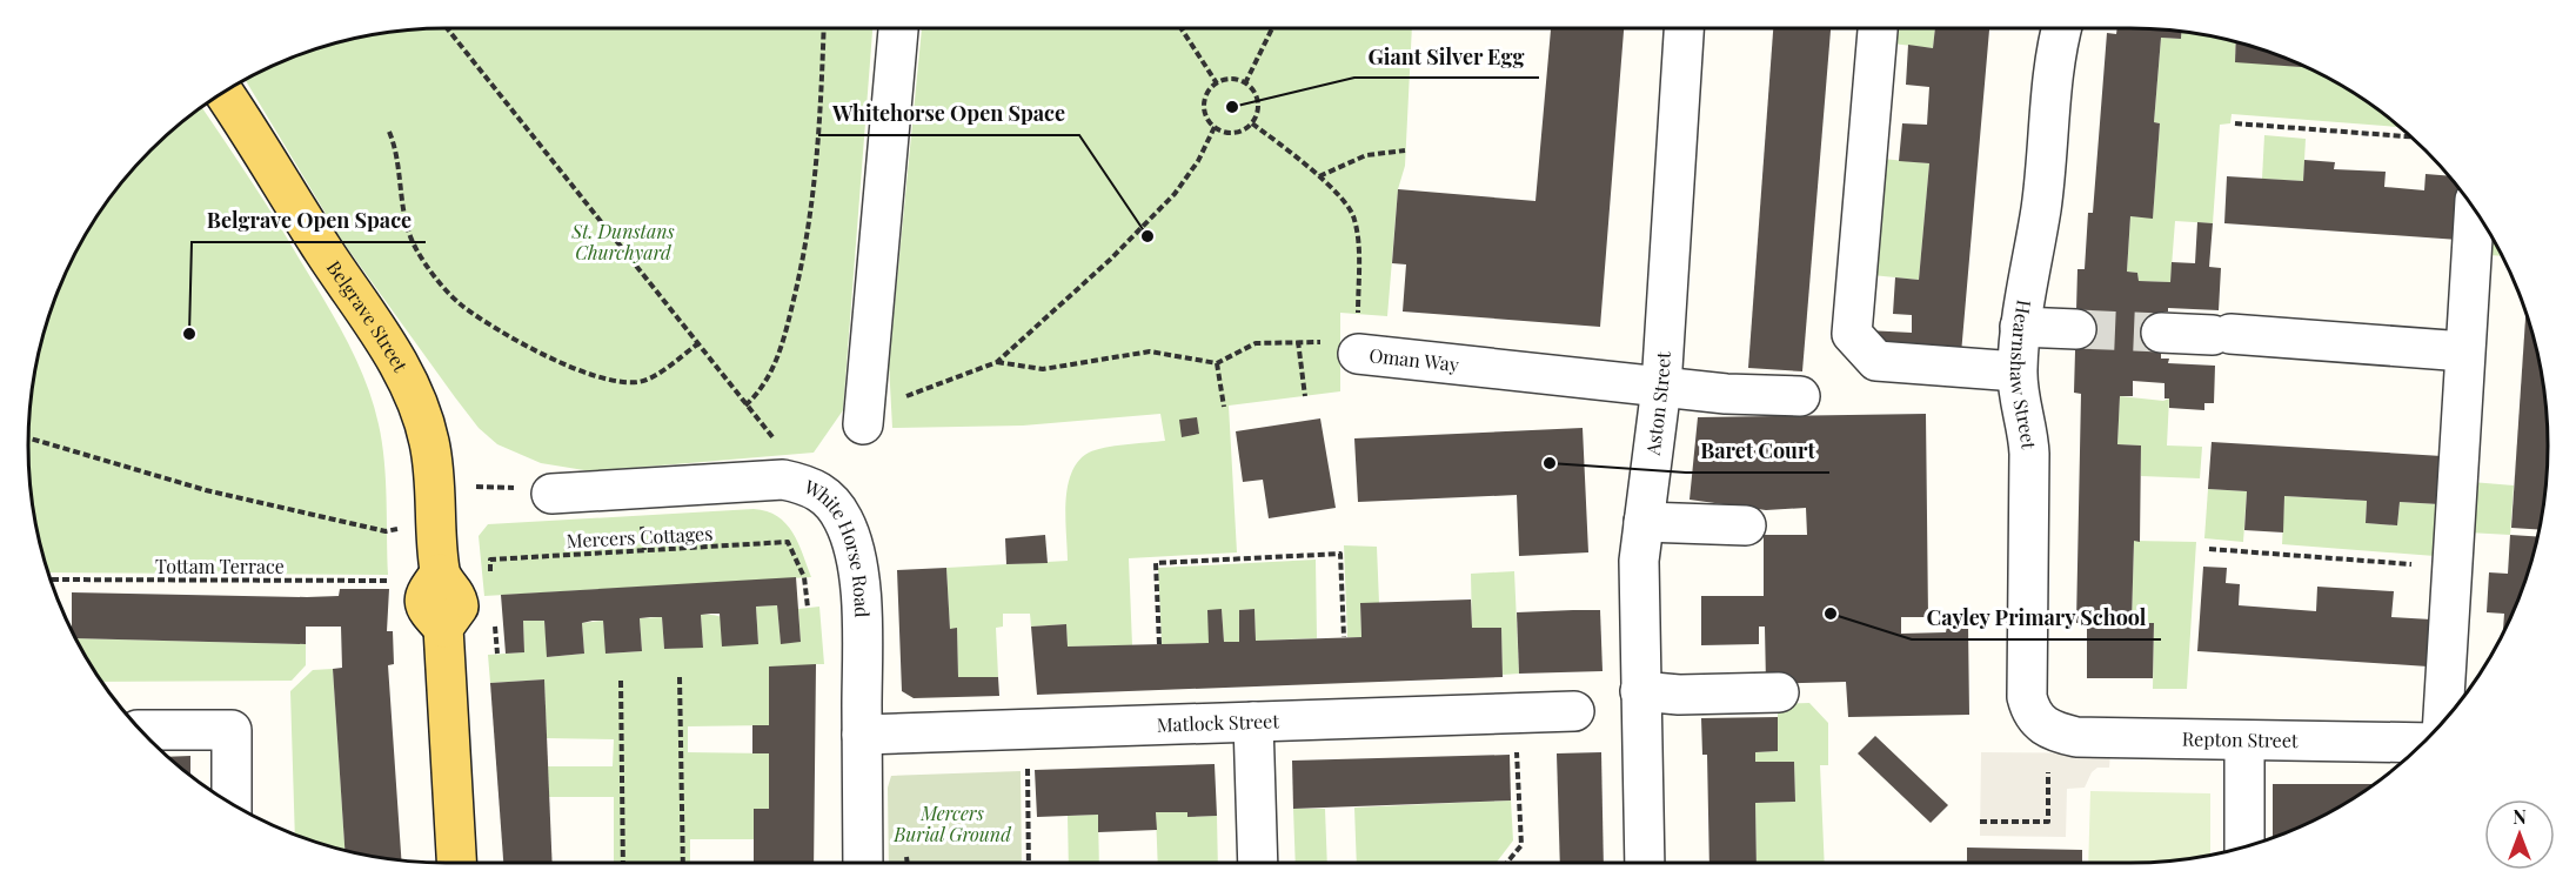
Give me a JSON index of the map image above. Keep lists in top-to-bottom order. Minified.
{"streets":{"main road":["Belgrave Street"],"street":["Oman Way","Hearnshaw Street","Aston Street","White Horse Road","Matlock Street","Repton Street"],"path":["Mercers Cottages","Tottam Terrace"]},"crossings":[["Oman Way","Aston Street"],["Hearnshaw Street","Repton Street"],["White Horse Road","Matlock Street"]],"parks":["St. Dunstans Churchyard","Mercers Burial Ground"],"places":["Giant Silver Egg","Whitehorse Open Space","Belgrave Open Space","Baret Court","Cayley Primary School"],"north":"top"}
